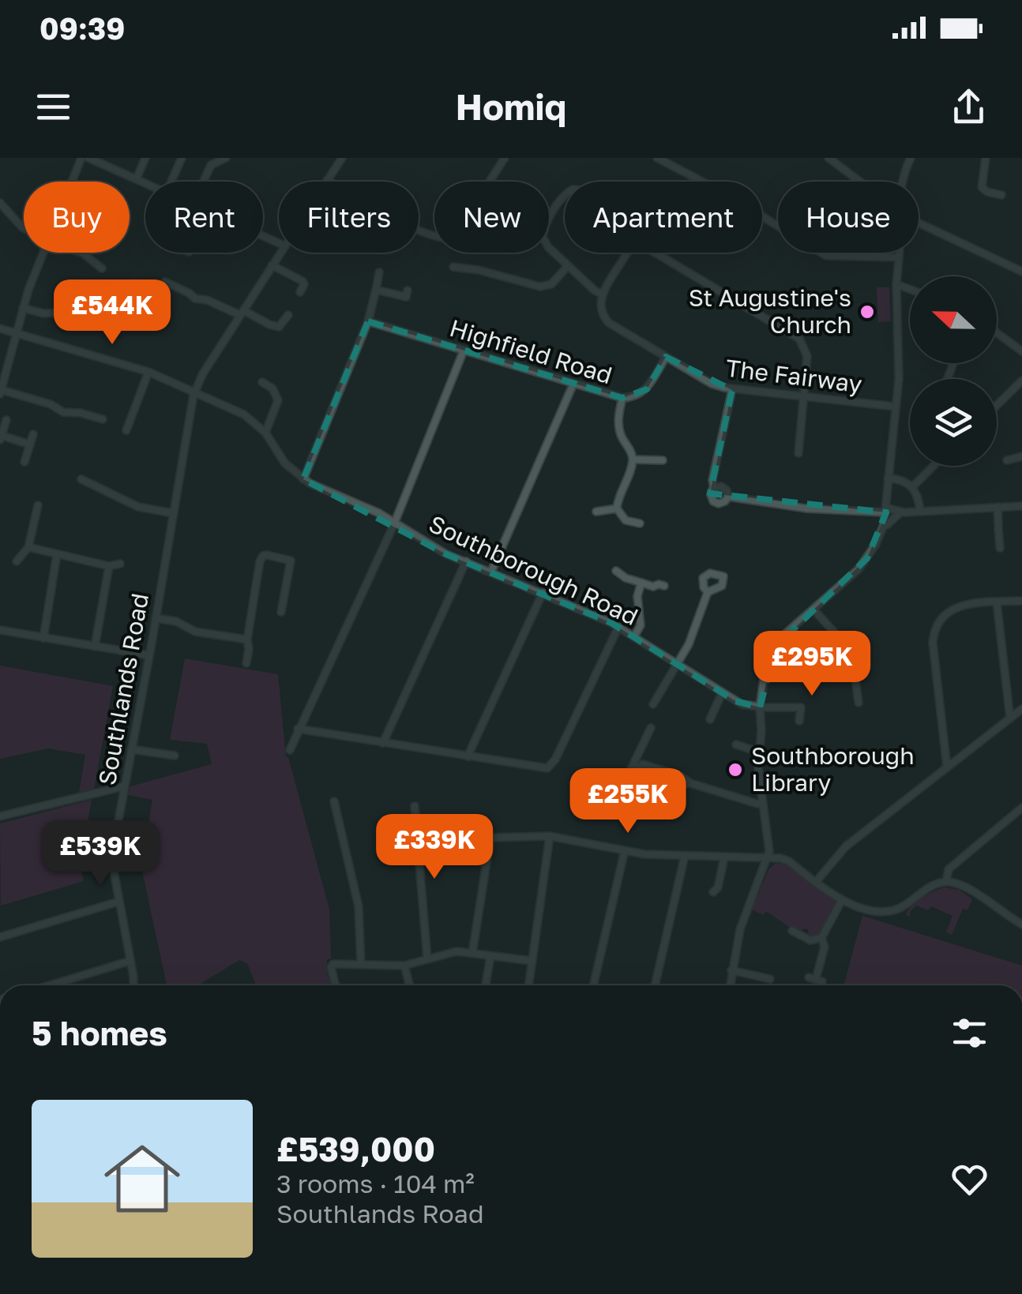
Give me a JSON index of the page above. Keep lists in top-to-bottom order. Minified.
{"streets":{"street":["Highfield Road","The Fairway","Southborough Road","Southlands Road"]},"crossings":[["Highfield Road","The Fairway"],["Southborough Road","Southlands Road"]],"places":["St Augustine's Church","Southborough Library"],"north":"left","page":{"status":"09:39","header":"Homiq","chip":["Buy","Rent","Filters","New","Apartment","House"],"price":["£544K","£295K","£255K","£339K","£539K"],"heading":"5 homes","list":[{"name":"£539,000","note":"3 rooms · 104 m² · Southlands Road"}]}}
